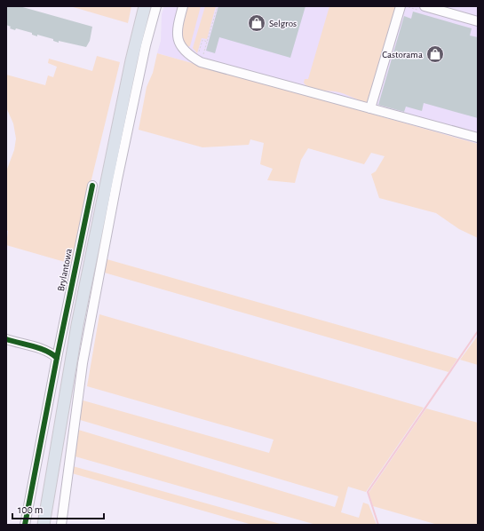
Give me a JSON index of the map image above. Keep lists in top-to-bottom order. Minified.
{"streets":{"street":["Brylantowa"]},"places":{"shop":["Selgros","Castorama"]},"scale_bar":"100 m"}
